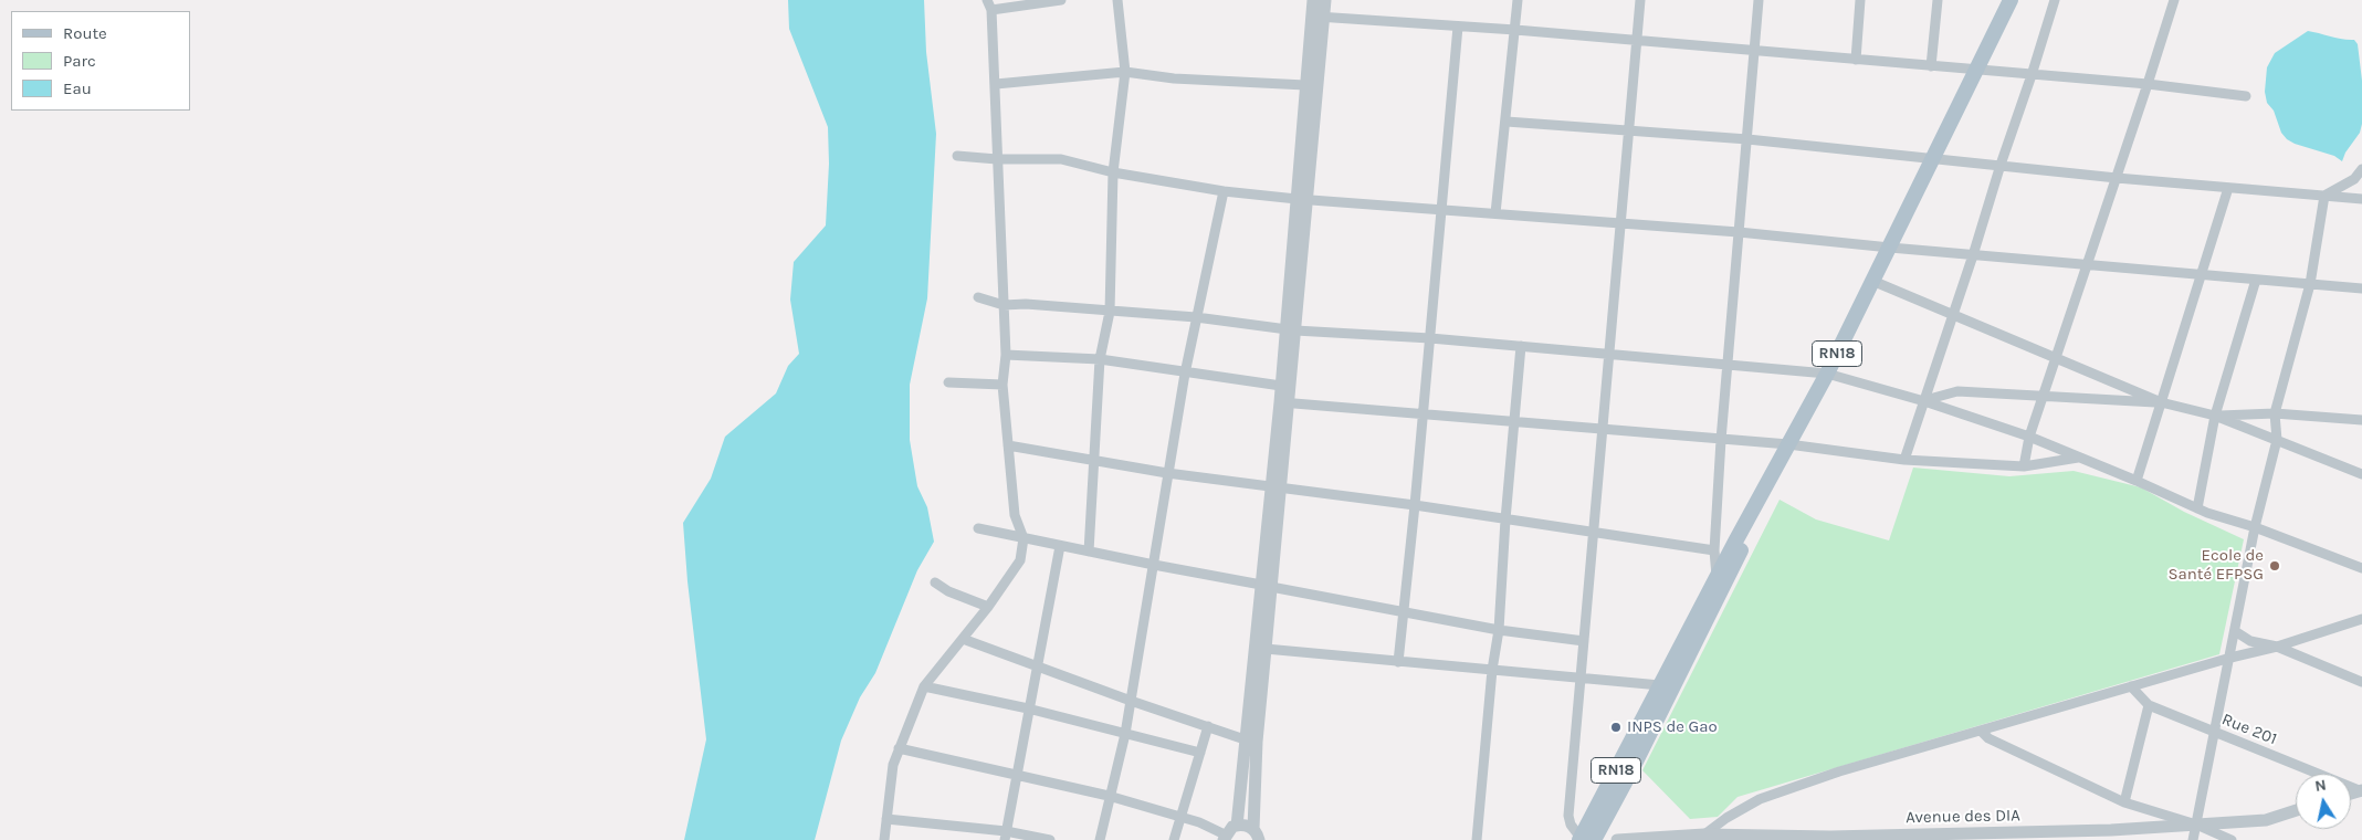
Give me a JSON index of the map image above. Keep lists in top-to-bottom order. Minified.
{"streets":{"main road":["RN18"],"street":["Rue 201","Avenue des DIA"]},"places":["Ecole de Santé EFPSG","INPS de Gao"],"legend":["Route","Parc","Eau"],"north":"top"}
